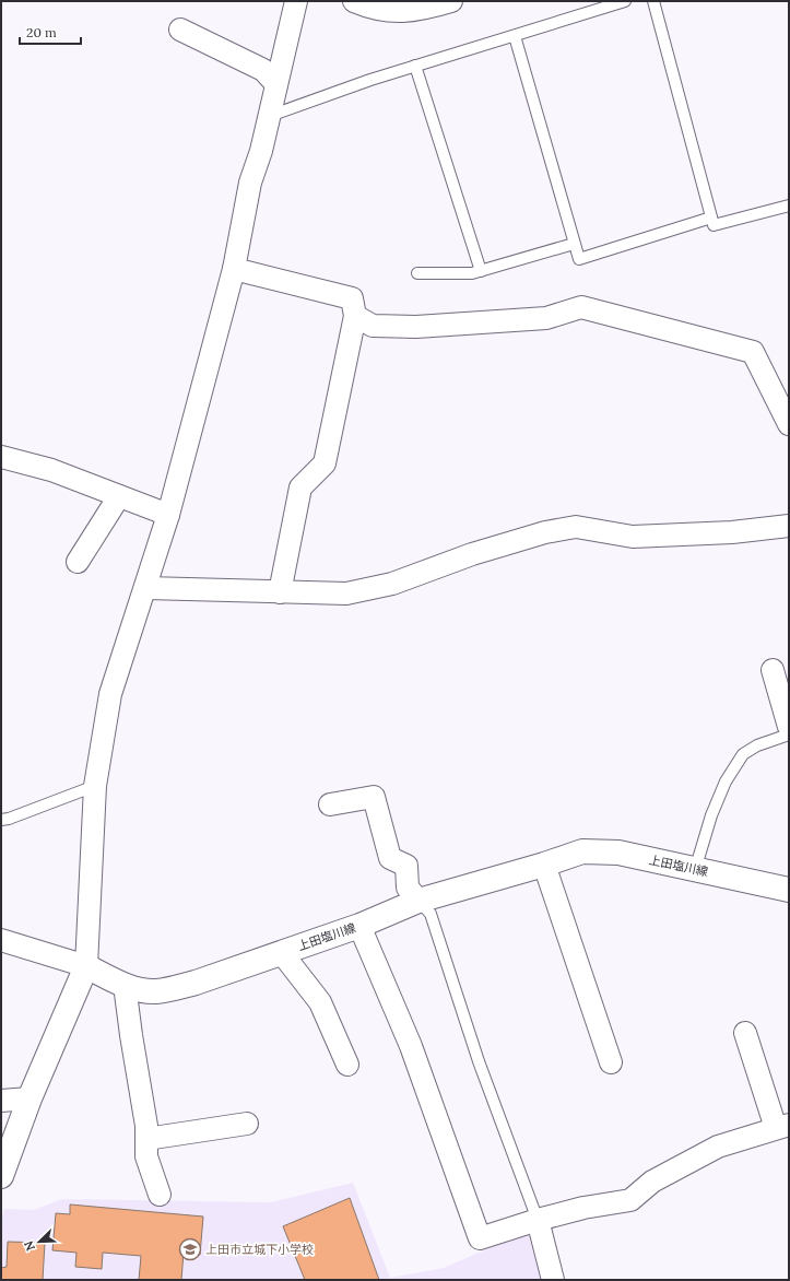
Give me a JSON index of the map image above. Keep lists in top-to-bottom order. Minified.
{"streets":{"main road":["上田塩川線"]},"places":{"school or university":["上田市立城下小学校"]},"scale_bar":"20 m","north":"bottom left"}
